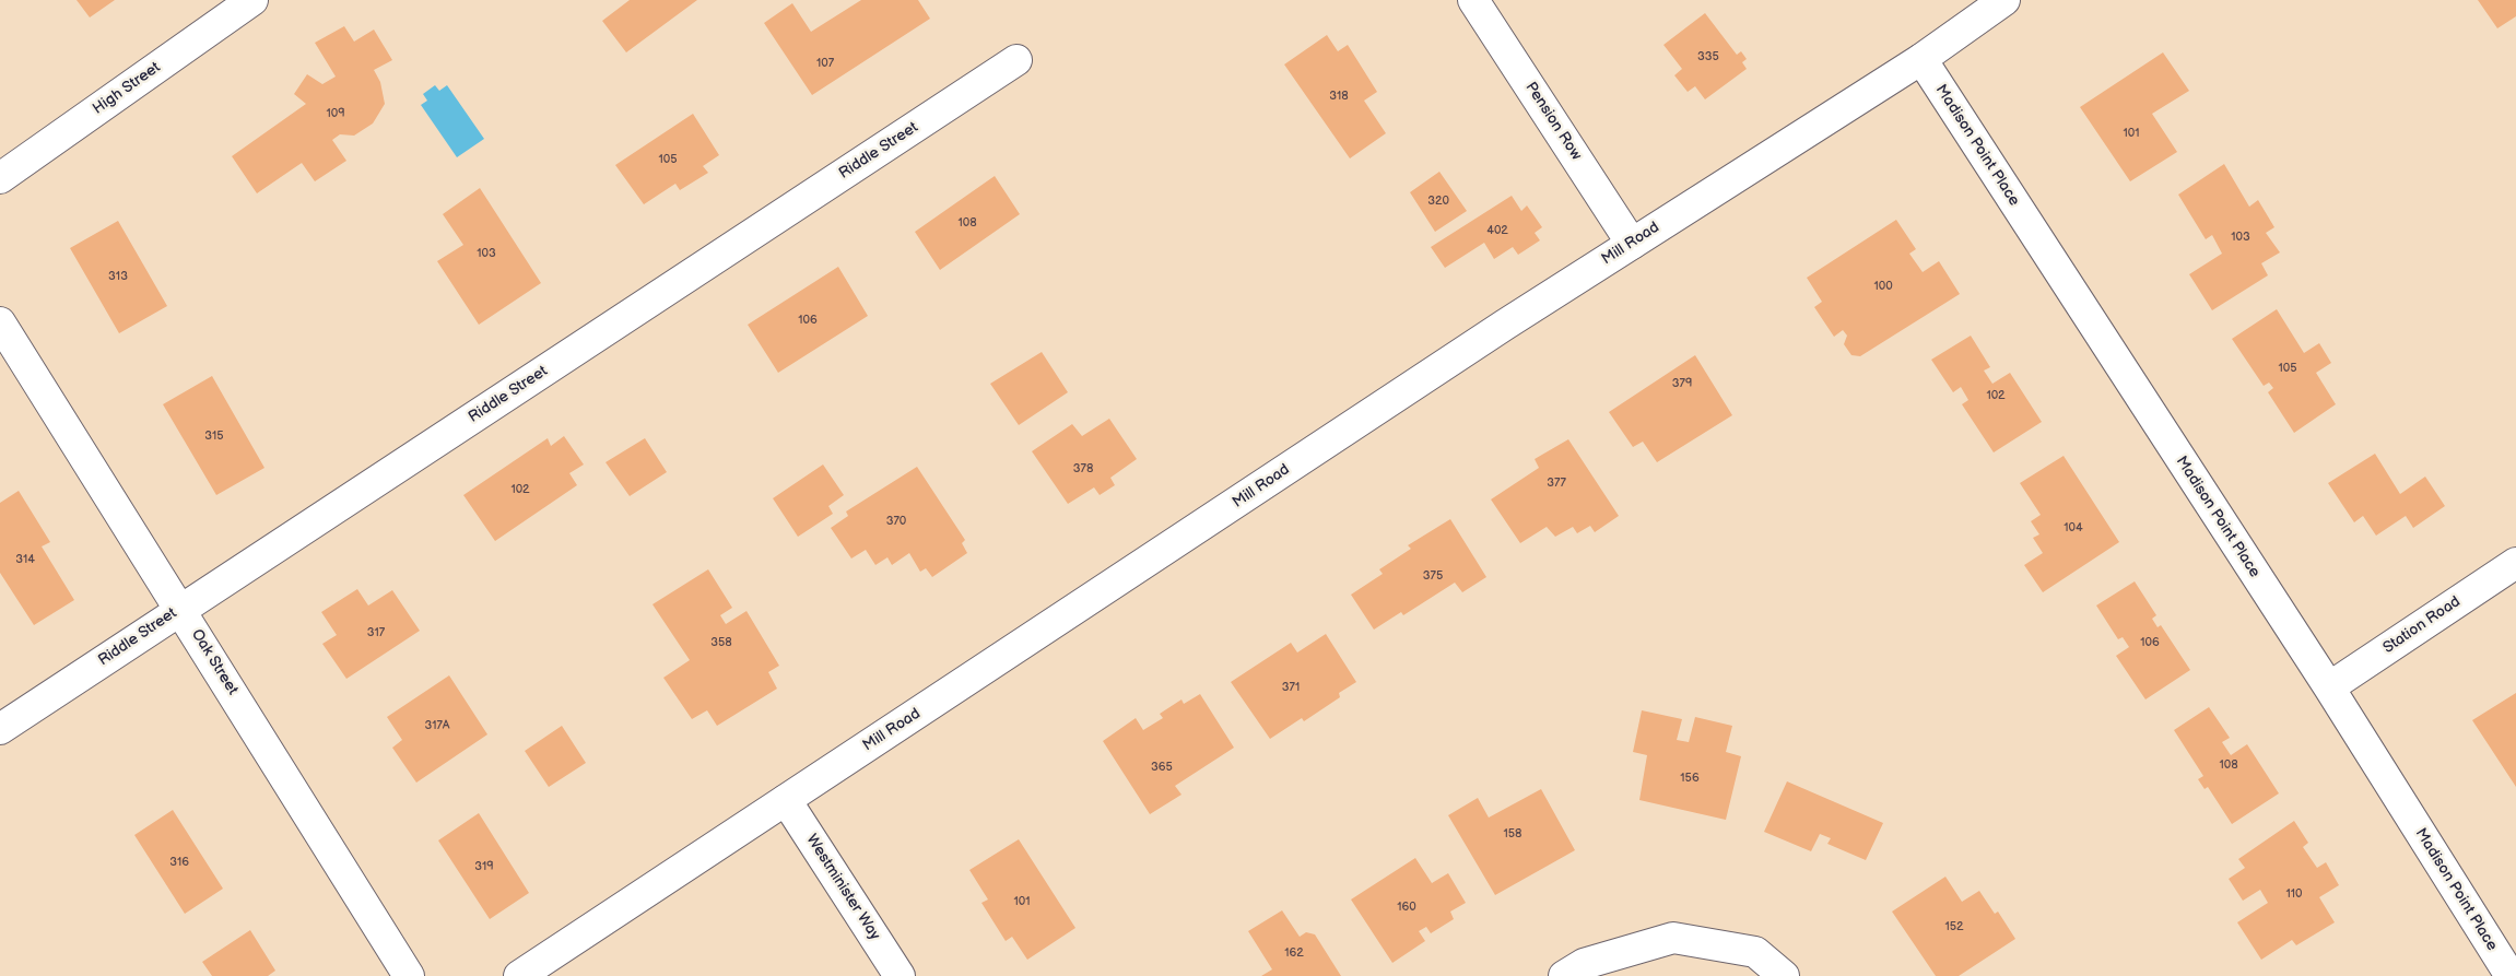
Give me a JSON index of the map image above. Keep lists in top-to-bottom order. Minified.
{"streets":{"street":["High Street","Pension Row","Madison Point Place","Riddle Street","Mill Road","Station Road","Oak Street","Westminister Way"]},"crossings":[["Pension Row","Mill Road"],["Madison Point Place","Mill Road"],["Madison Point Place","Station Road"],["Riddle Street","Oak Street"],["Mill Road","Westminister Way"]],"house_numbers":["335","107","318","109","101","105","320","108","402","103","103","313","100","106","105","379","102","315","378","377","102","370","104","314","375","317","358","106","371","317A","108","365","156","158","316","319","110","101","160","152","162"]}
